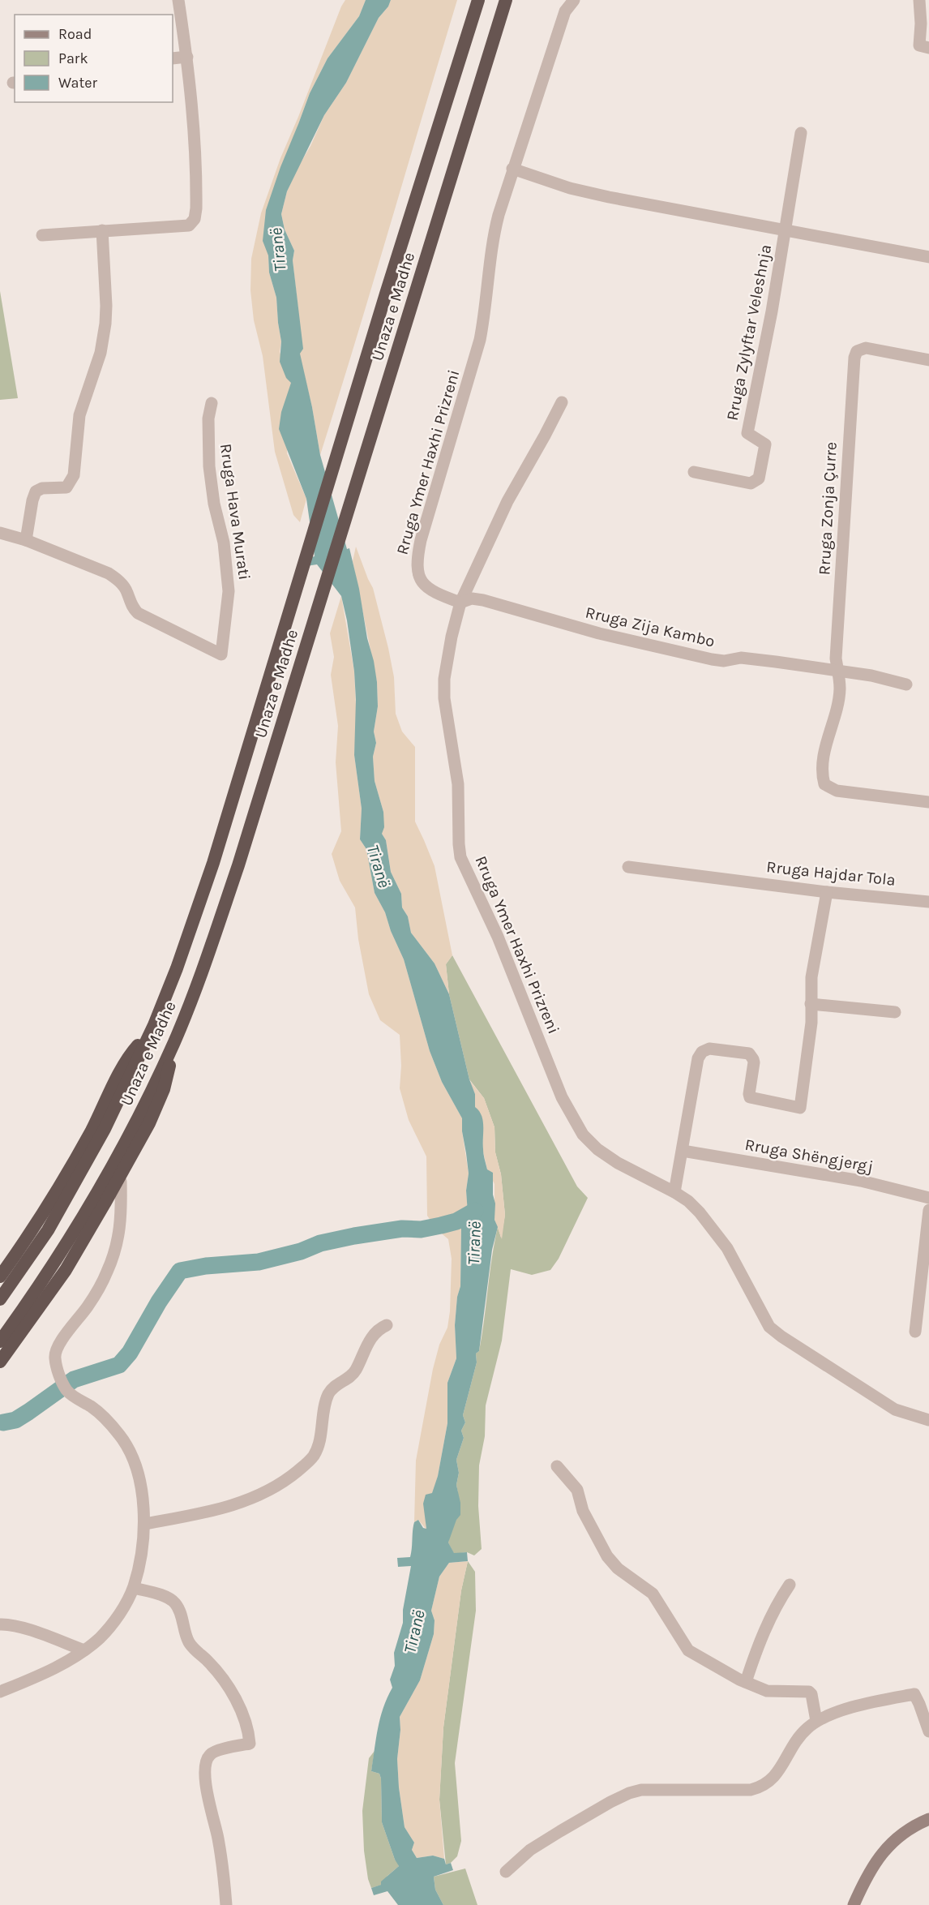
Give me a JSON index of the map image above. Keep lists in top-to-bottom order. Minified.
{"streets":{"highway":["Unaza e Madhe"],"street":["Rruga Zylyftar Veleshnja","Rruga Ymer Haxhi Prizreni","Rruga Zonja Çurre","Rruga Hava Murati","Rruga Zija Kambo","Rruga Hajdar Tola","Rruga Shëngjergj"]},"crossings":[["Rruga Zylyftar Veleshnja","Rruga Ymer Haxhi Prizreni"],["Rruga Ymer Haxhi Prizreni","Rruga Zija Kambo"],["Rruga Zonja Çurre","Rruga Zija Kambo"]],"water":["Tiranë"],"legend":["Road","Park","Water"]}
